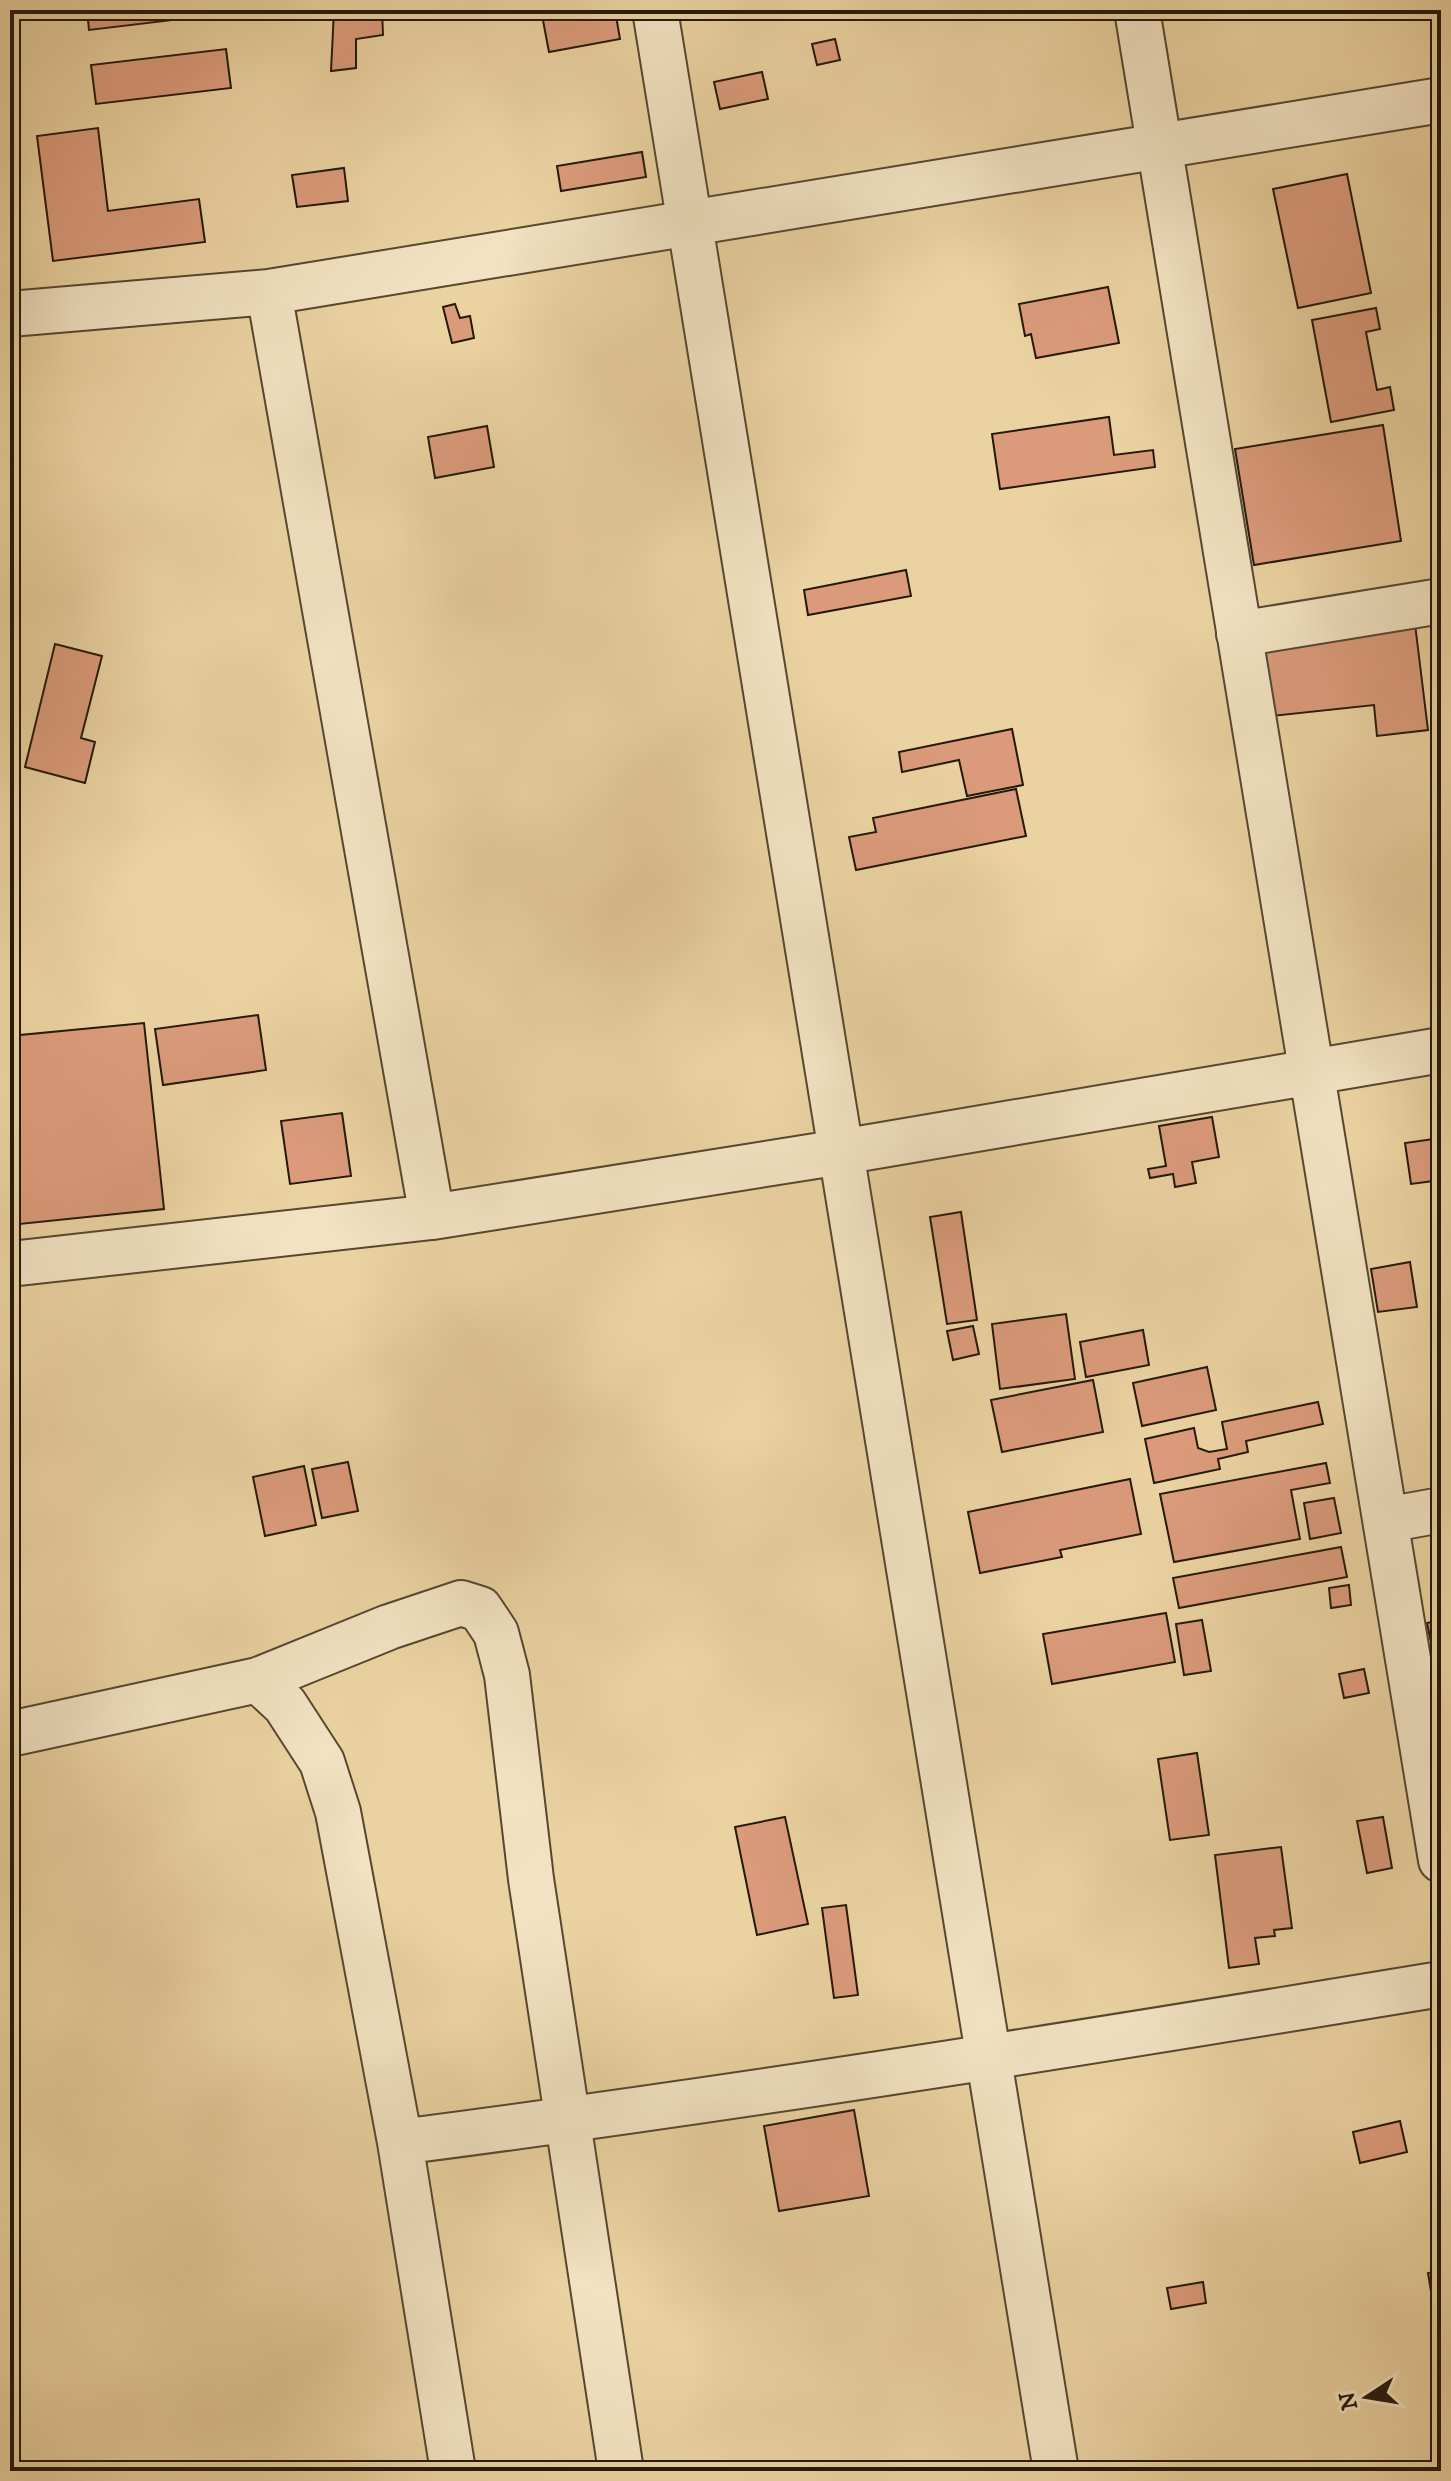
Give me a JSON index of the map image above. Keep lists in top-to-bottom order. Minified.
{"north":"left"}
